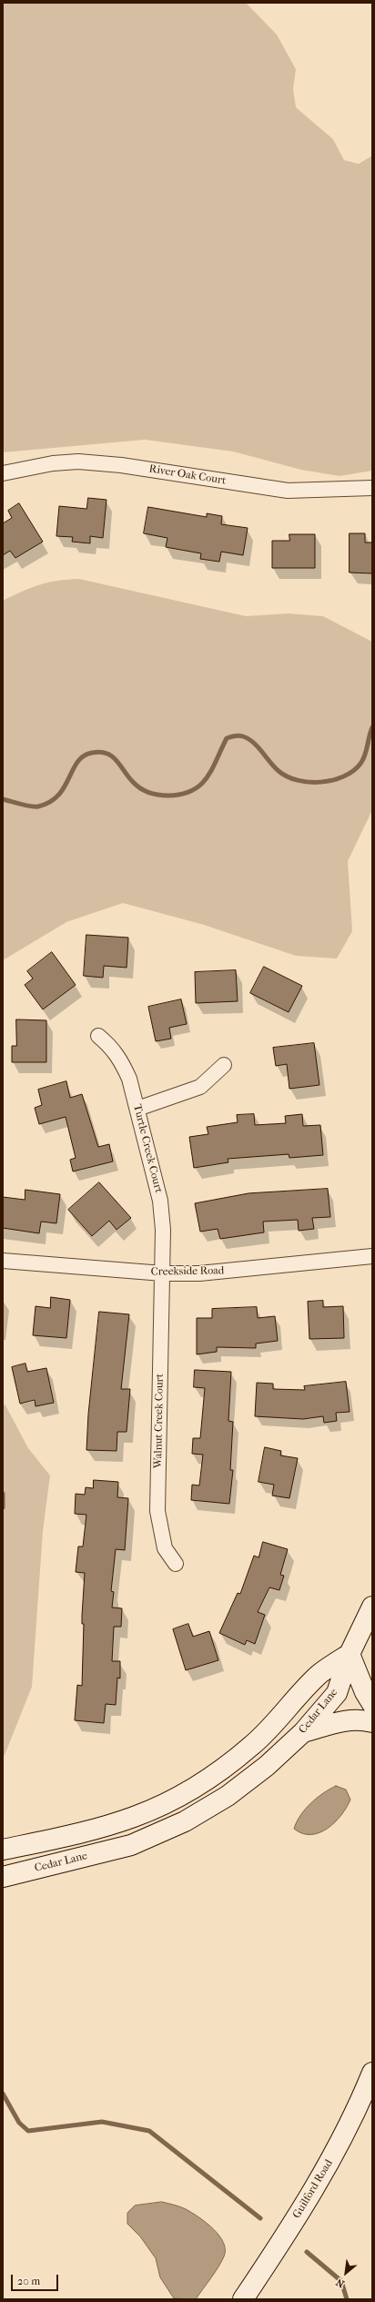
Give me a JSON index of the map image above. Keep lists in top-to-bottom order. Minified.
{"streets":{"main road":["Cedar Lane","Guilford Road"],"street":["River Oak Court","Turtle Creek Court","Creekside Road","Walnut Creek Court"]},"crossings":[["Turtle Creek Court","Creekside Road"],["Turtle Creek Court","Walnut Creek Court"],["Creekside Road","Walnut Creek Court"]],"scale_bar":"20 m","north":"bottom left"}
